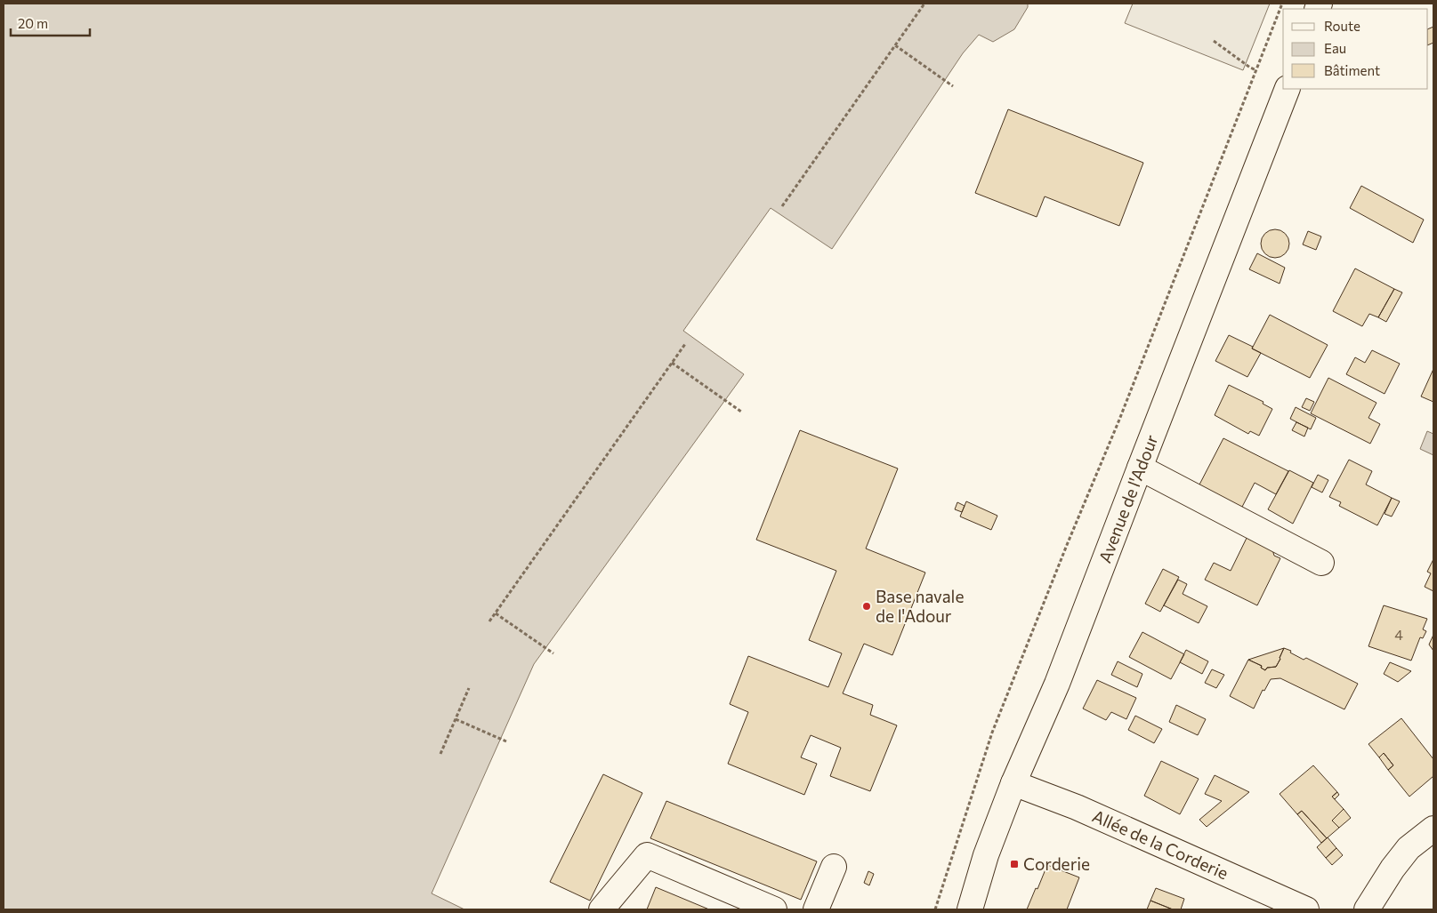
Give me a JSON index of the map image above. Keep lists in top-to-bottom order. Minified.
{"streets":{"main road":["Avenue de l'Adour","Allée de la Corderie"]},"crossings":[["Avenue de l'Adour","Allée de la Corderie"]],"places":{"other":["Base navale de l'Adour"],"transit":["Corderie"]},"house_numbers":["4"],"legend":["Route","Eau","Bâtiment"],"scale_bar":"20 m"}
